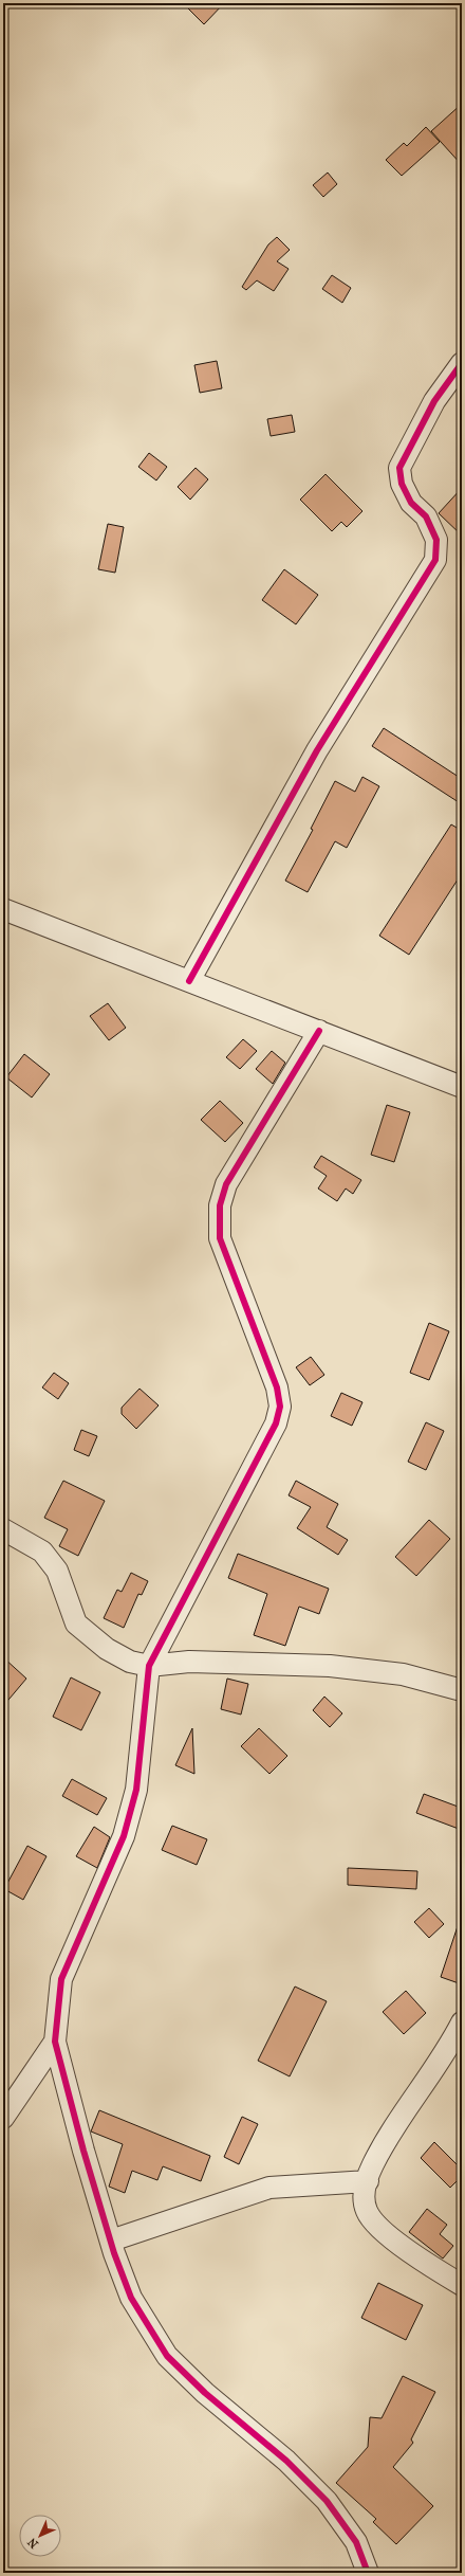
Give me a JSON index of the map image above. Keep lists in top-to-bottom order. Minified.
{"north":"bottom left"}
